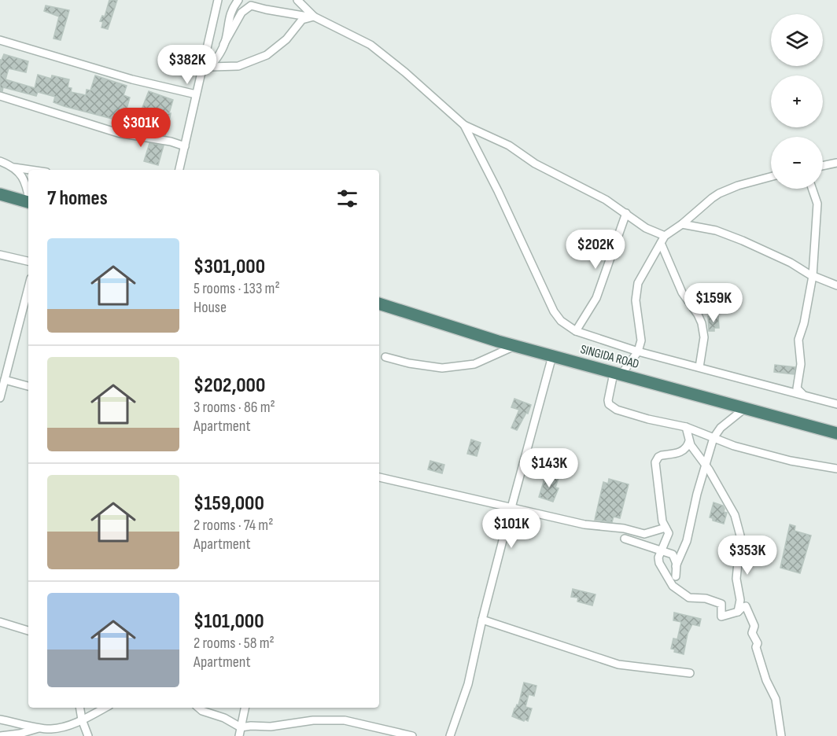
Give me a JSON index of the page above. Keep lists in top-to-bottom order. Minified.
{"streets":{"highway":["SINGIDA ROAD"]},"page":{"map_buttons":["+","−"],"price":["$382K","$301K","$202K","$159K","$143K","$101K","$353K"],"heading":"7 homes","list":[{"name":"$301,000","note":"5 rooms · 133 m² · House"},{"name":"$202,000","note":"3 rooms · 86 m² · Apartment"},{"name":"$159,000","note":"2 rooms · 74 m² · Apartment"},{"name":"$101,000","note":"2 rooms · 58 m² · Apartment"}]}}
